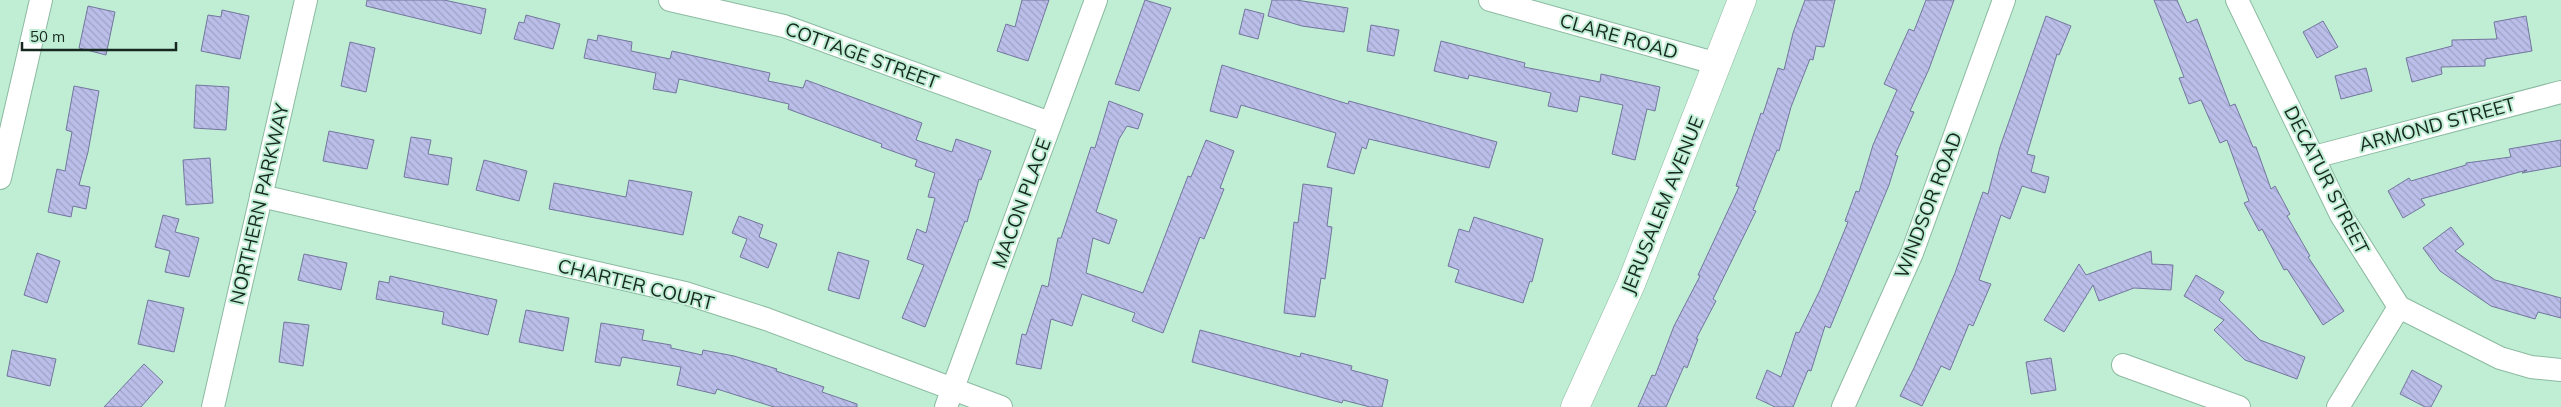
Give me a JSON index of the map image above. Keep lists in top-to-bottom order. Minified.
{"streets":{"main road":["JERUSALEM AVENUE"],"street":["CLARE ROAD","COTTAGE STREET","ARMOND STREET","DECATUR STREET","MACON PLACE","NORTHERN PARKWAY","WINDSOR ROAD","CHARTER COURT"]},"crossings":[["CLARE ROAD","JERUSALEM AVENUE"],["COTTAGE STREET","MACON PLACE"],["ARMOND STREET","DECATUR STREET"],["MACON PLACE","CHARTER COURT"],["NORTHERN PARKWAY","CHARTER COURT"]],"scale_bar":"50 m"}
